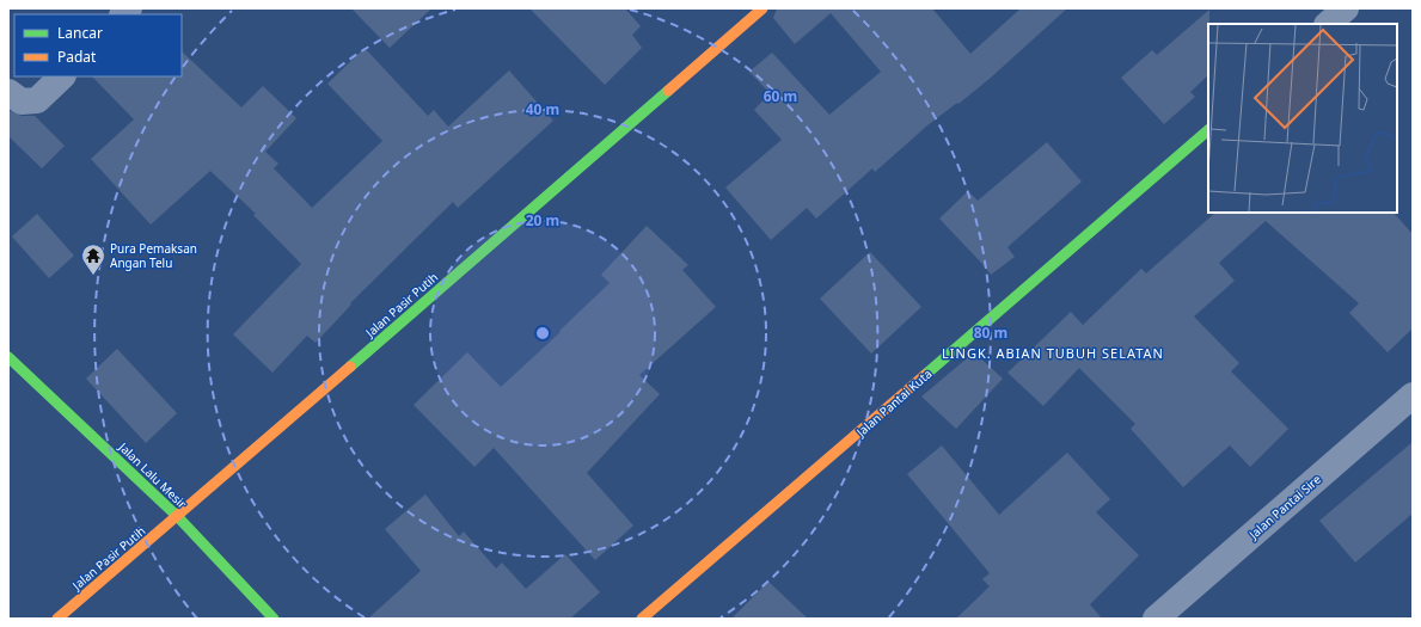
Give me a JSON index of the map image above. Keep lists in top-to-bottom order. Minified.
{"streets":{"street":["Jalan Pasir Putih","Jalan Pantai Kuta","Jalan Lalu Mesir","Jalan Pantai Sire"]},"crossings":[["Jalan Pasir Putih","Jalan Lalu Mesir"]],"districts":["LINGK. ABIAN TUBUH SELATAN"],"places":{"temple":["Pura Pemaksan Angan Telu"]},"legend":["Lancar","Padat"],"rings":["60 m","40 m","20 m","80 m"]}
